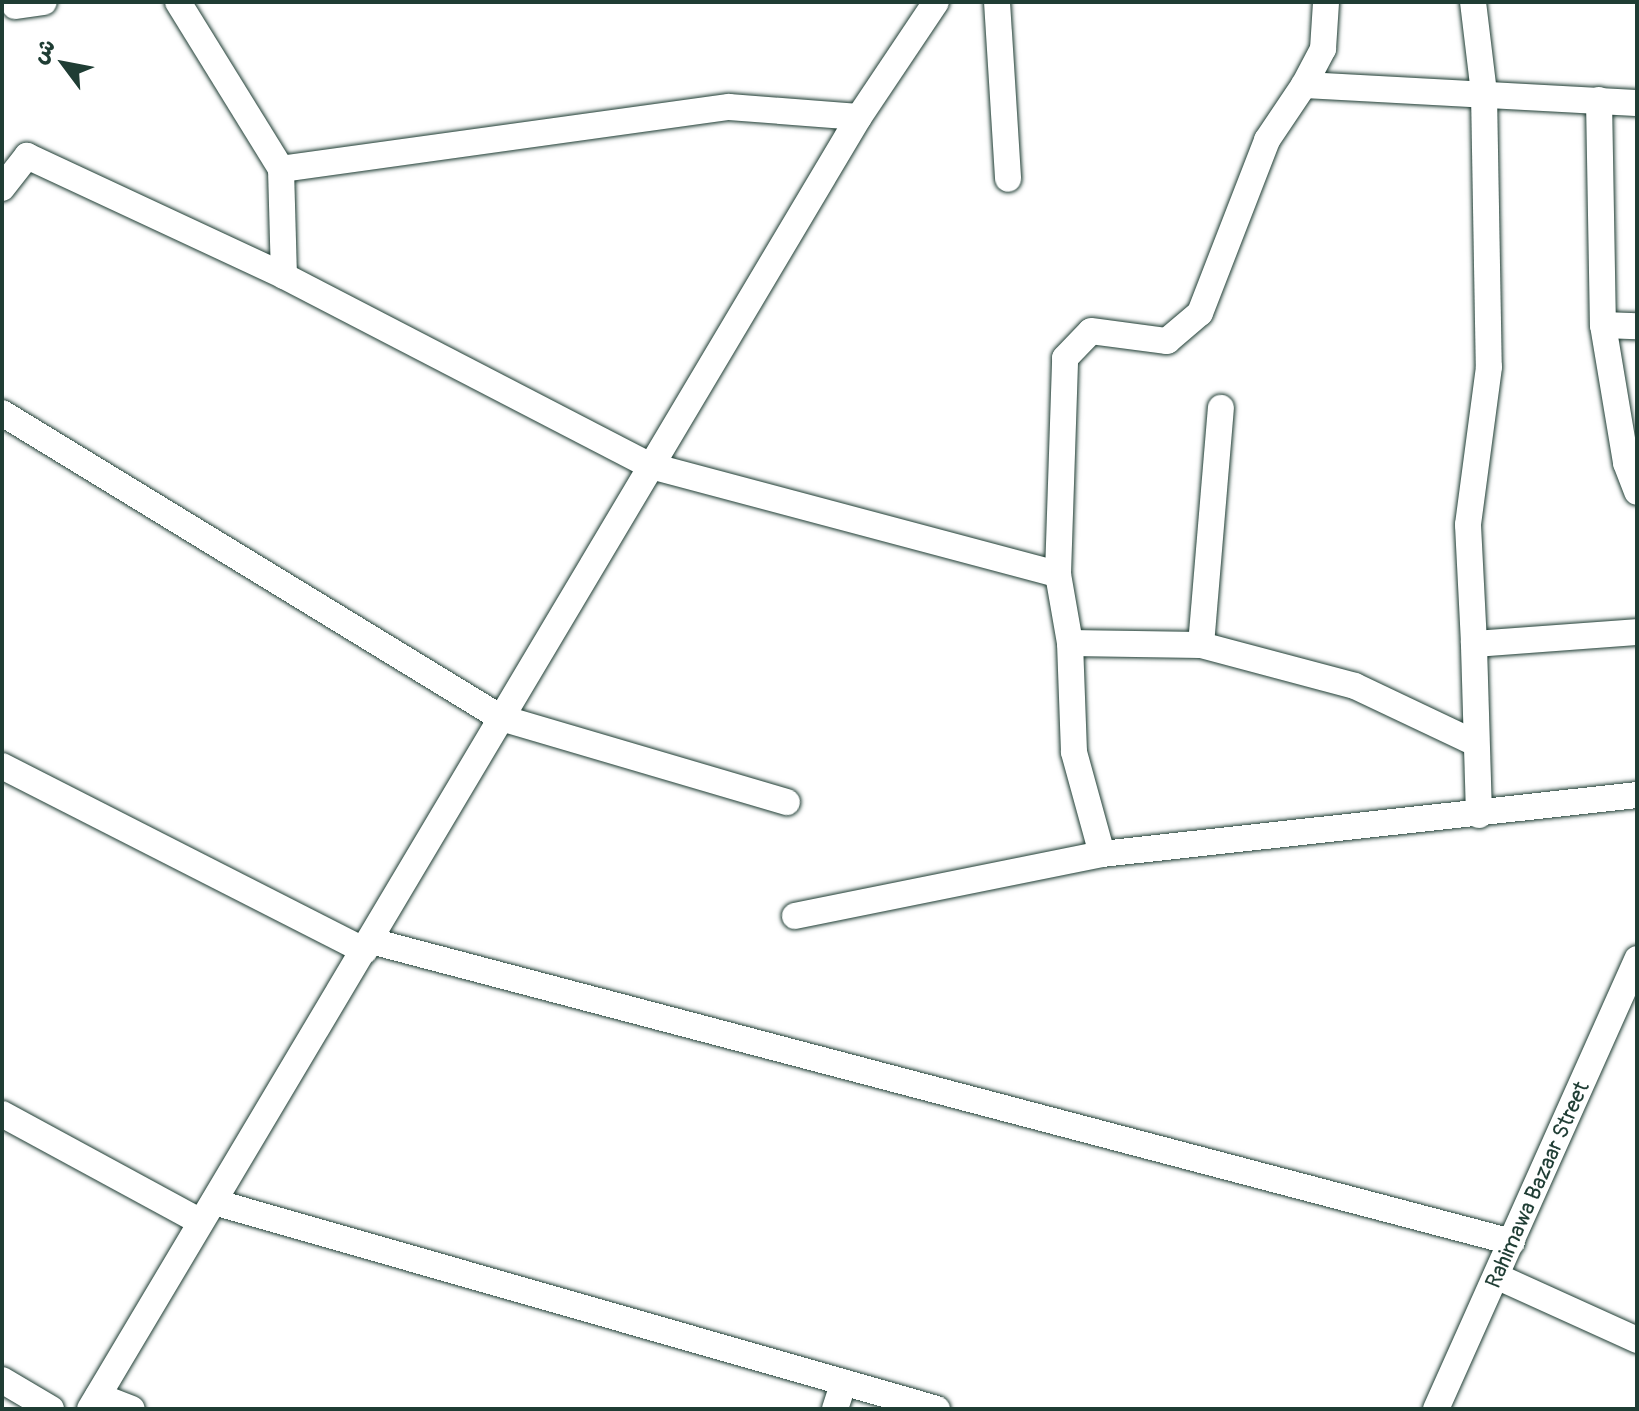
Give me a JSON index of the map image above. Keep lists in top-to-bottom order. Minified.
{"streets":{"street":["Rahimawa Bazaar Street"]},"north":"top left"}
